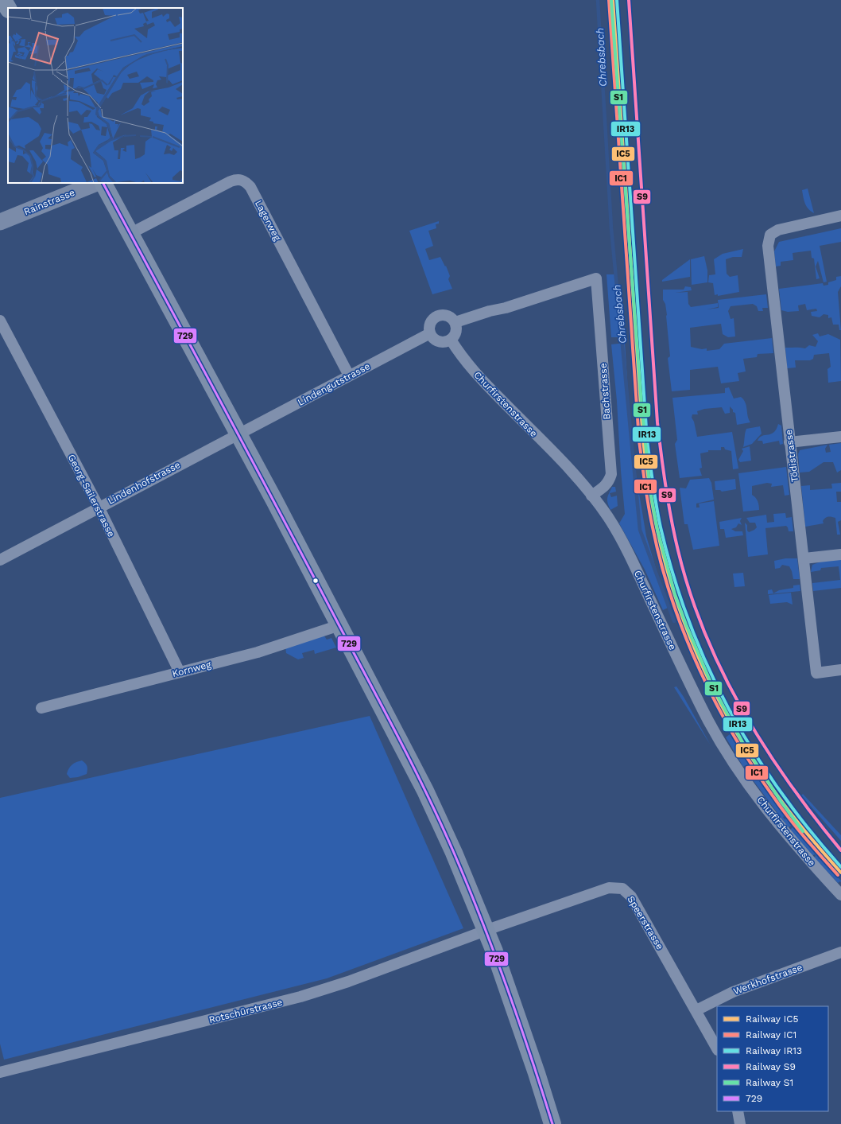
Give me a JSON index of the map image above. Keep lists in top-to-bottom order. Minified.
{"streets":{"street":["Rainstrasse","Lagerweg","Lindengutstrasse","Bachstrasse","Churfirstenstrasse","Tödistrasse","Lindenhofstrasse","Georg-Sailerstrasse","Kornweg","Speerstrasse","Werkhofstrasse","Rotschürstrasse"]},"crossings":[["Lagerweg","Lindengutstrasse"],["Lindengutstrasse","Bachstrasse"],["Lindengutstrasse","Churfirstenstrasse"],["Lindengutstrasse","Lindenhofstrasse"],["Bachstrasse","Churfirstenstrasse"],["Lindenhofstrasse","Georg-Sailerstrasse"],["Georg-Sailerstrasse","Kornweg"],["Speerstrasse","Werkhofstrasse"],["Speerstrasse","Rotschürstrasse"]],"water":["Chrebsbach"],"lines":["rail line IC5","rail line IC1","rail line IR13","rail line S9","rail line S1","transit line 729"],"legend":["Railway IC5","Railway IC1","Railway IR13","Railway S9","Railway S1","729"]}
